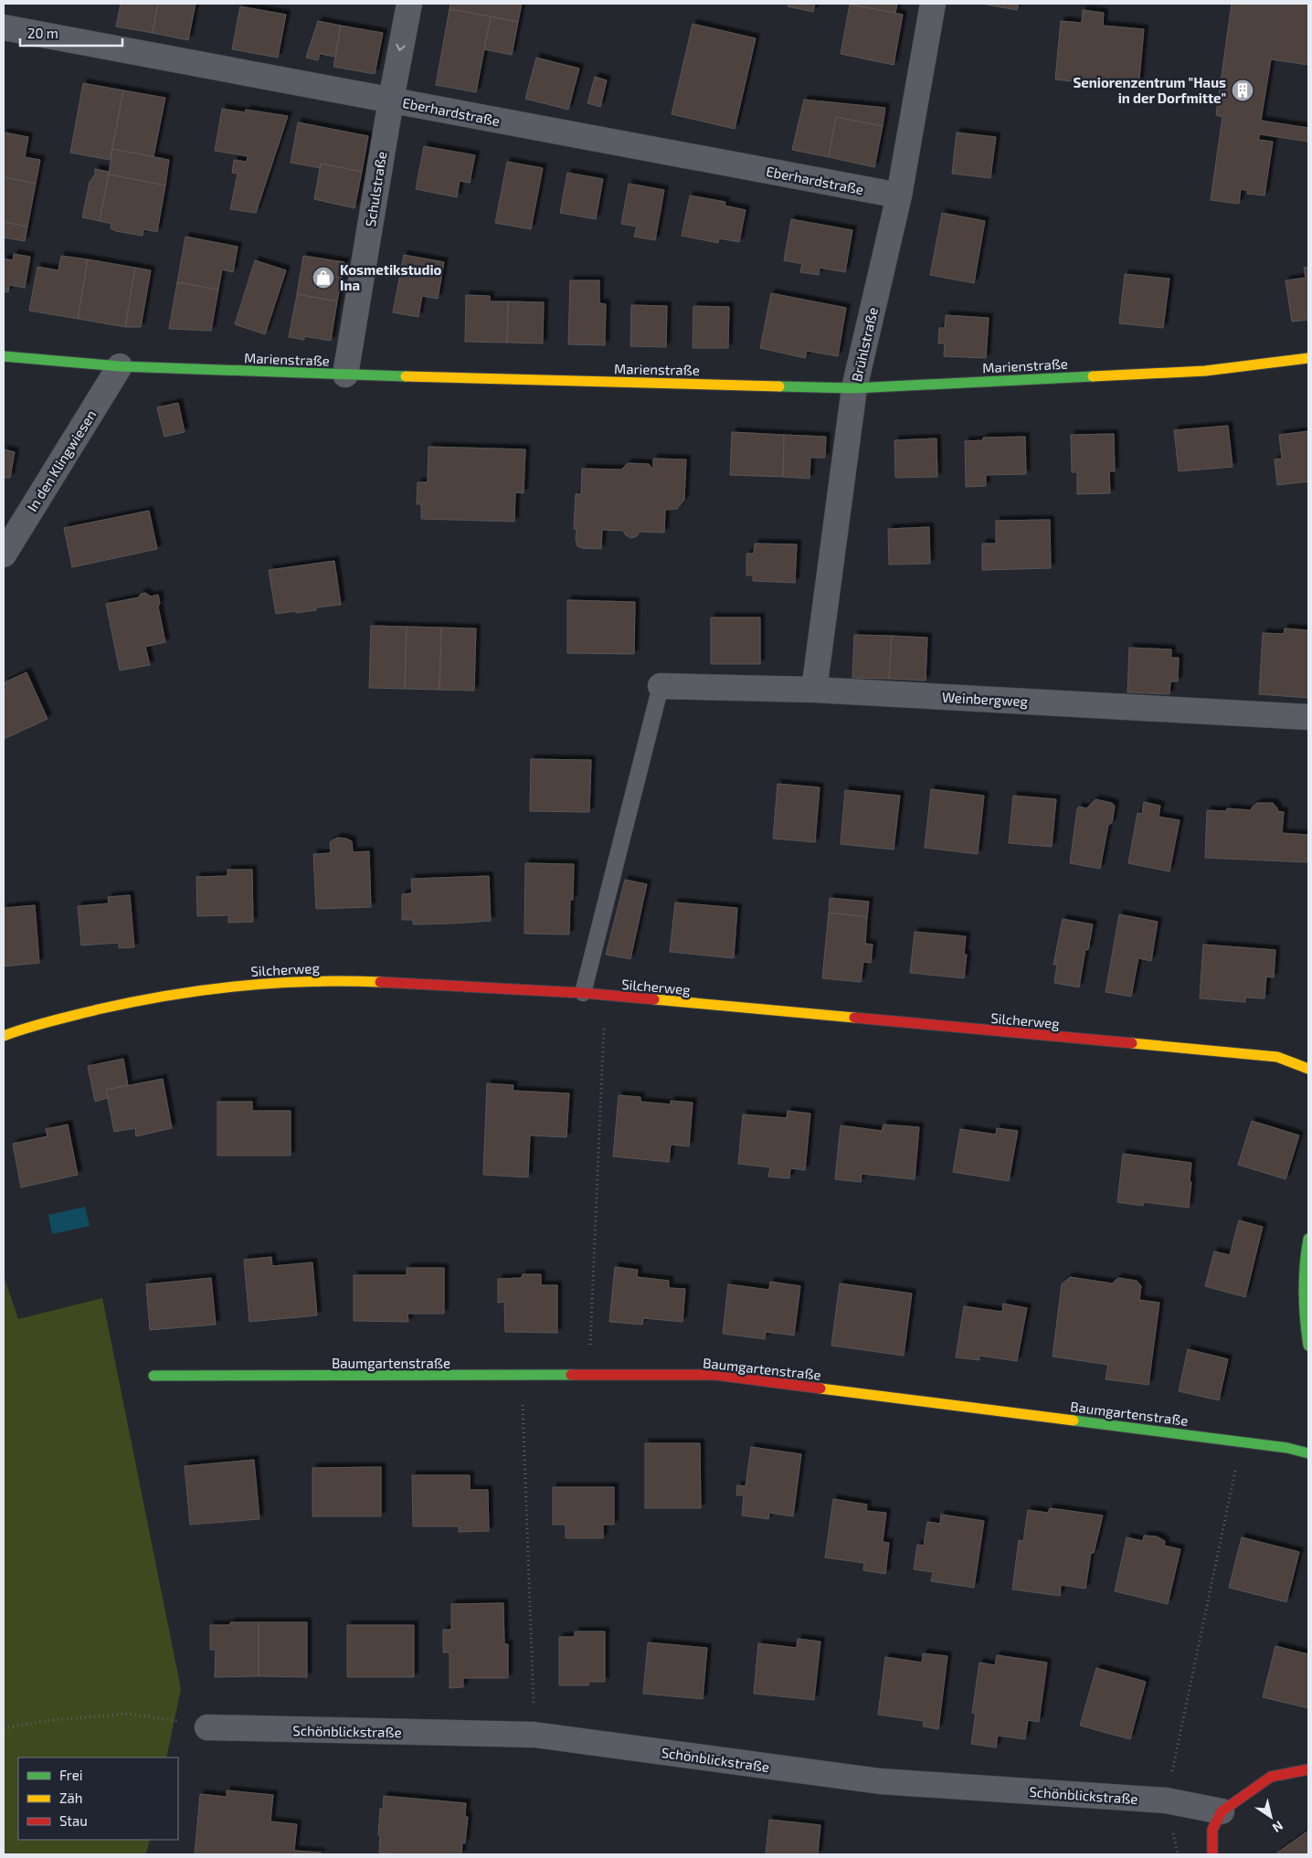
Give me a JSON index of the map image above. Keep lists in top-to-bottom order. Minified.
{"streets":{"street":["Eberhardstraße","Schulstraße","Brühlstraße","Marienstraße","In den Klingwiesen","Weinbergweg","Silcherweg","Baumgartenstraße","Schönblickstraße"]},"crossings":[["Eberhardstraße","Schulstraße"],["Eberhardstraße","Brühlstraße"],["Schulstraße","Marienstraße"],["Brühlstraße","Marienstraße"],["Brühlstraße","Weinbergweg"],["Marienstraße","In den Klingwiesen"]],"places":{"building":["Seniorenzentrum \"Haus in der Dorfmitte\""],"shop":["Kosmetikstudio Ina"]},"legend":["Frei","Zäh","Stau"],"scale_bar":"20 m","north":"bottom right"}
